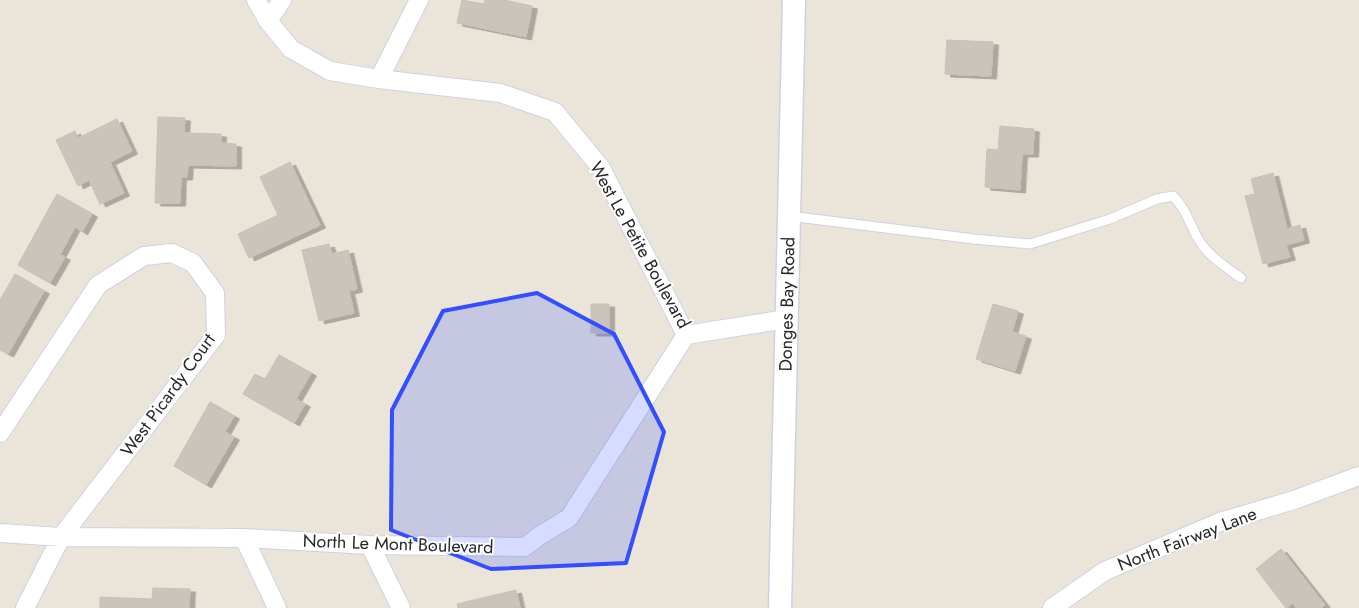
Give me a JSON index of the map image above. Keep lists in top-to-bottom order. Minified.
{"streets":{"street":["West Le Petite Boulevard","Donges Bay Road","West Picardy Court","North Fairway Lane","North Le Mont Boulevard"]},"crossings":[["West Le Petite Boulevard","Donges Bay Road"],["West Le Petite Boulevard","North Le Mont Boulevard"],["West Picardy Court","North Le Mont Boulevard"]]}
